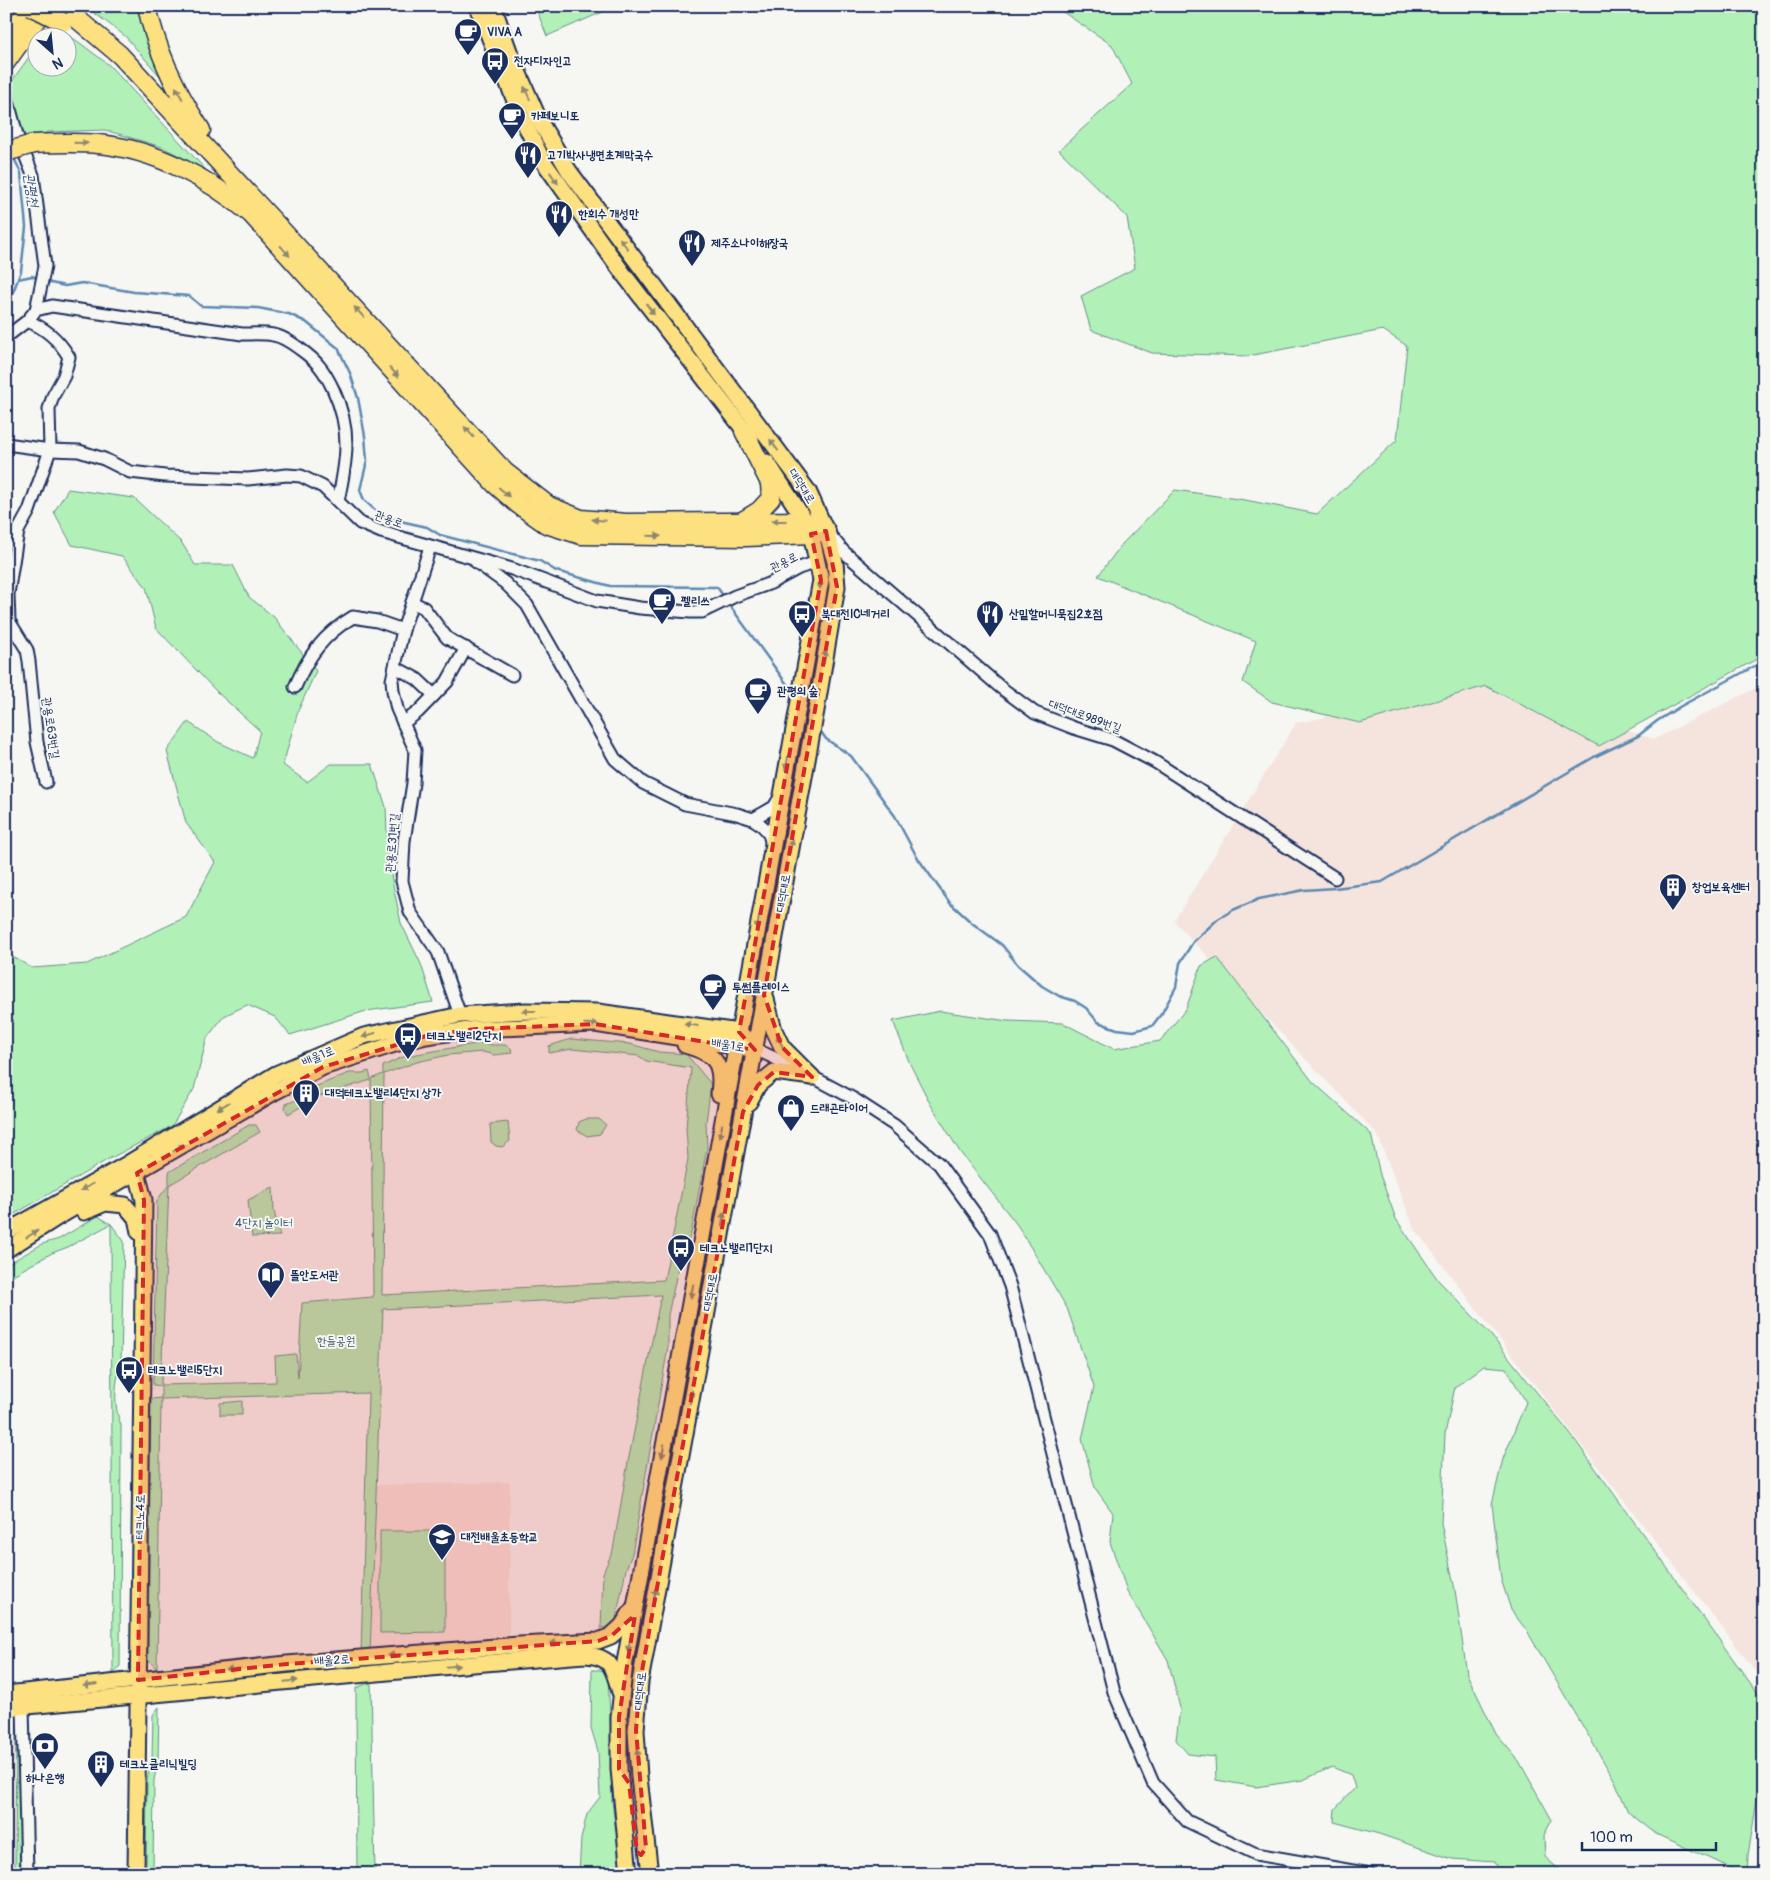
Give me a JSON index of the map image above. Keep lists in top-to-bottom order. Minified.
{"streets":{"main road":["대덕대로","배울1로","테크노4로","배울2로"],"street":["관용로","대덕대로989번길","관용로63번길","관용로31번길"]},"crossings":[["대덕대로","관용로"],["대덕대로","대덕대로989번길"],["대덕대로","배울1로"],["대덕대로","배울2로"],["관용로","관용로63번길"],["관용로","관용로31번길"],["관용로31번길","배울1로"],["배울1로","테크노4로"],["테크노4로","배울2로"]],"water":["관평천"],"parks":["4단지 놀이터","한들공원"],"places":{"cafe":["VIVA A","카페보니또","펠리쓰","관평의 숲","투썸플레이스"],"bus stop":["전자디자인고","북대전IC네거리","테크노밸리2단지","테크노밸리1단지","테크노밸리5단지"],"restaurant":["고기박사냉면초계막국수","한희수 개성만","제주소나이해장국","산밑할머니묵집2호점"],"building":["창업보육센터","대덕테크노밸리4단지 상가","테크노클리닉빌딩"],"shop":["드래곤타이어"],"library":["뜰안도서관"],"school or university":["대전배울초등학교"],"bank":["하나은행"]},"scale_bar":"100 m","north":"bottom right"}
